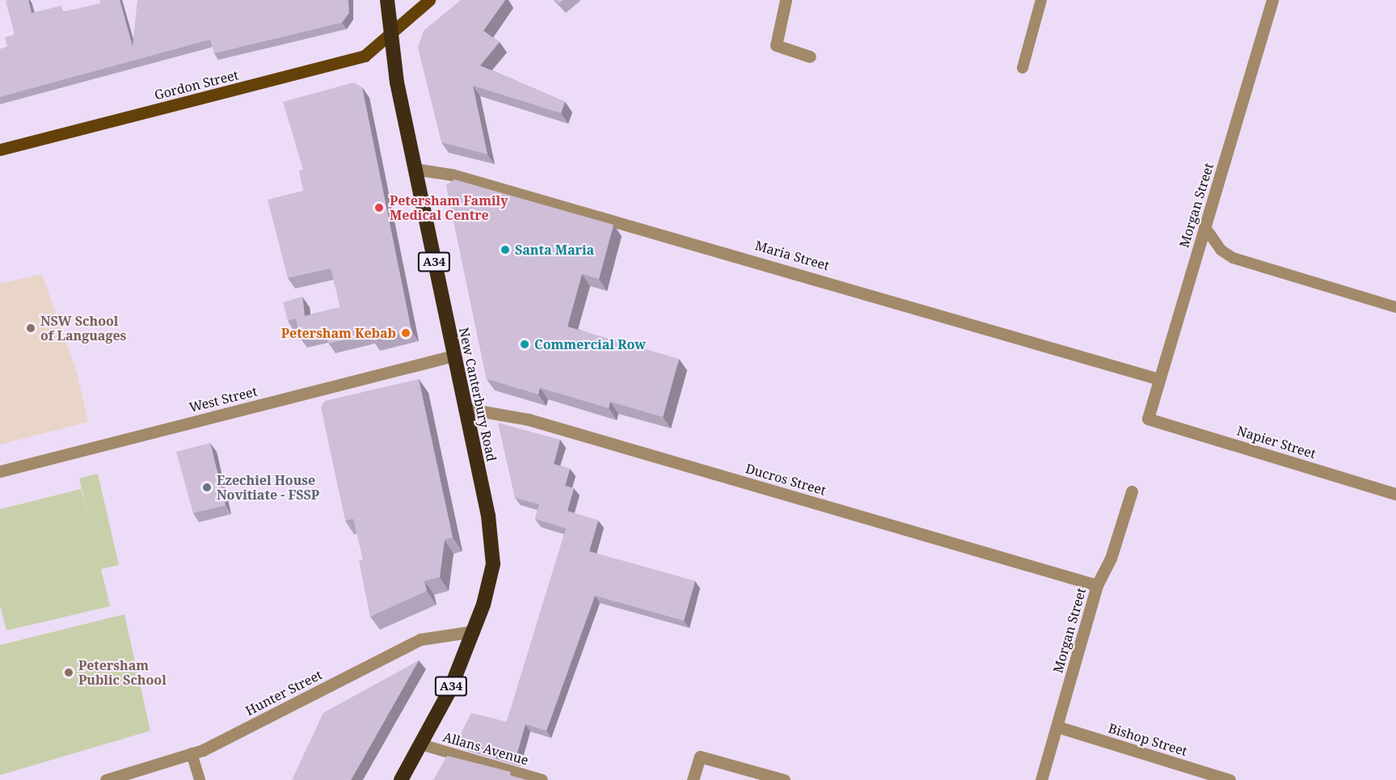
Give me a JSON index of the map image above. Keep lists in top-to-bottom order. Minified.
{"streets":{"highway":["A34","New Canterbury Road"],"main road":["Gordon Street"],"street":["Morgan Street","Maria Street","West Street","Napier Street","Ducros Street","Hunter Street","Bishop Street"],"lane":["Allans Avenue"]},"crossings":[["Gordon Street","New Canterbury Road"],["Morgan Street","Maria Street"],["Morgan Street","Napier Street"],["Morgan Street","Ducros Street"],["Morgan Street","Bishop Street"],["Maria Street","New Canterbury Road"],["New Canterbury Road","West Street"],["New Canterbury Road","Ducros Street"],["New Canterbury Road","Hunter Street"],["New Canterbury Road","Allans Avenue"]],"places":["Petersham Family Medical Centre","Santa Maria","NSW School of Languages","Petersham Kebab","Commercial Row","Ezechiel House Novitiate - FSSP","Petersham Public School"]}
